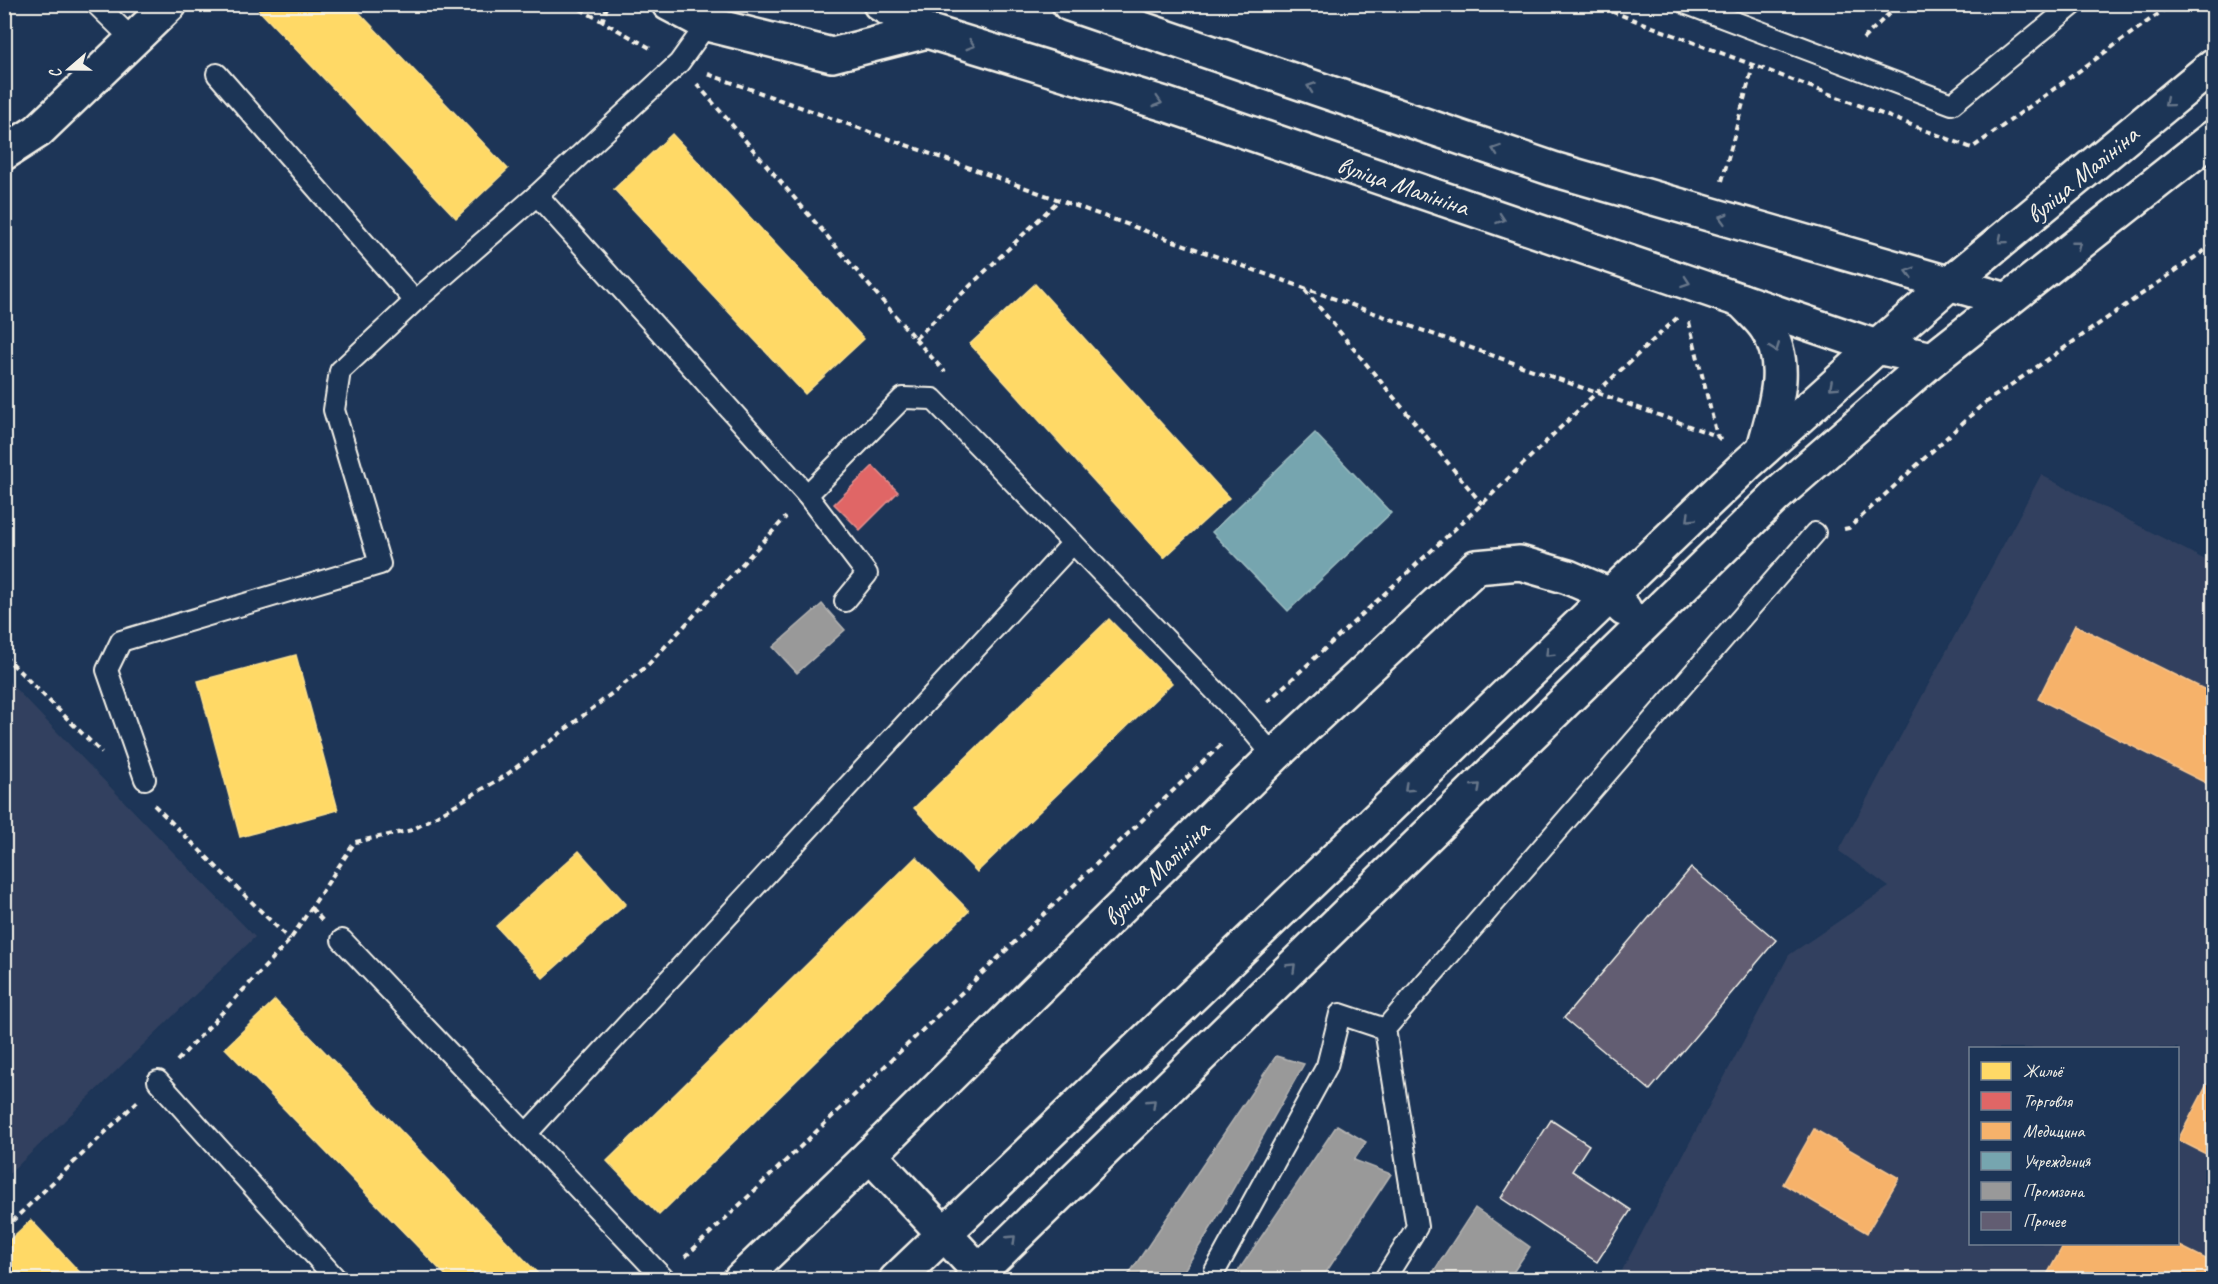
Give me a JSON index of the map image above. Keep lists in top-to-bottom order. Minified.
{"streets":{"street":["вуліца Малініна"]},"legend":["Жильё","Торговля","Медицина","Учреждения","Промзона","Прочее"],"north":"left"}
